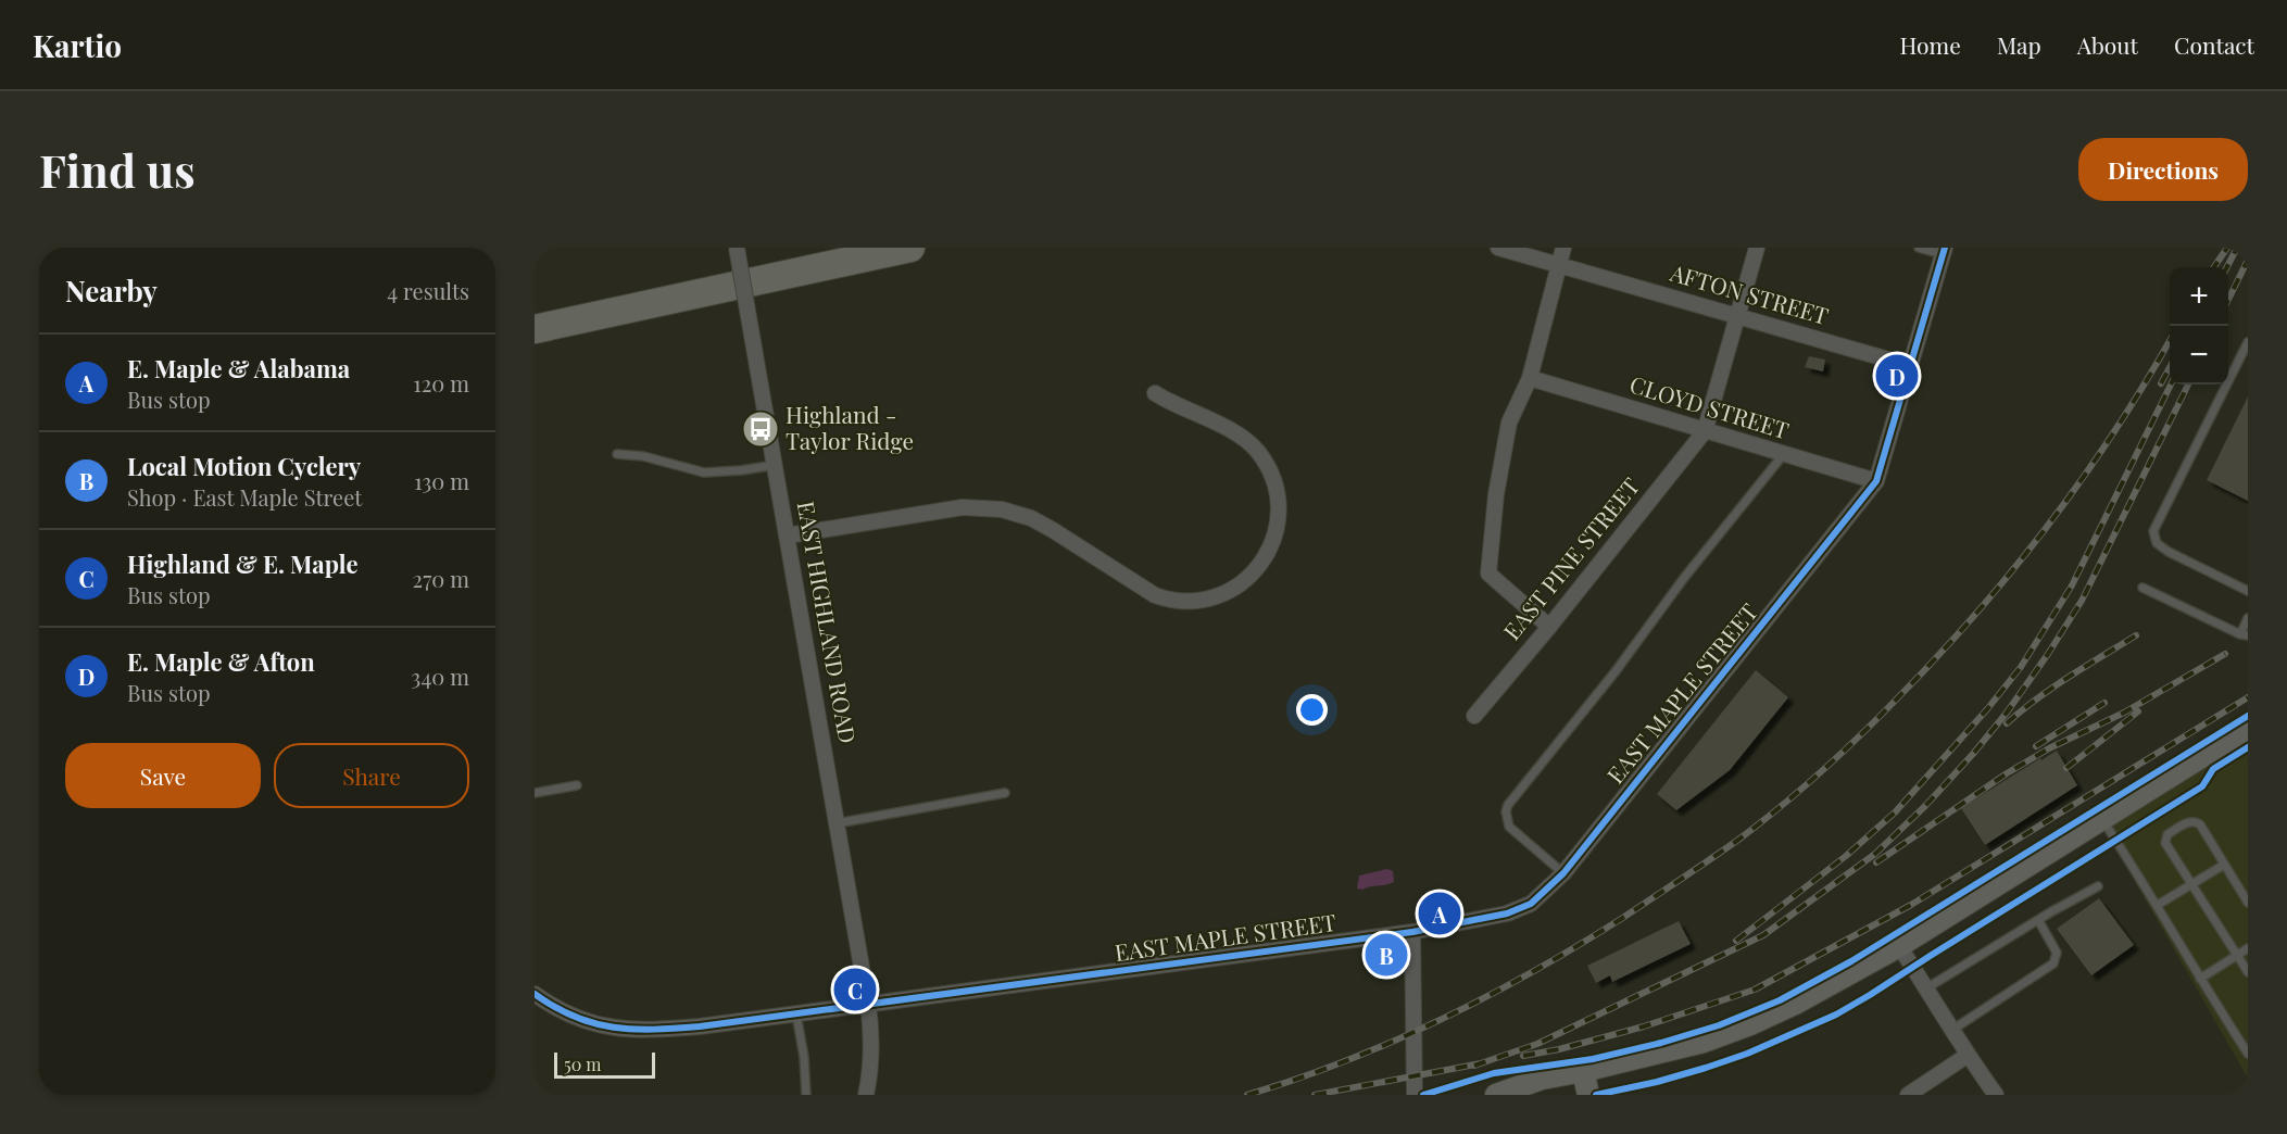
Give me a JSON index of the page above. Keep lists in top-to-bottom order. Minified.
{"streets":{"street":["AFTON STREET","CLOYD STREET","EAST PINE STREET","EAST HIGHLAND ROAD","EAST MAPLE STREET"]},"crossings":[["AFTON STREET","EAST MAPLE STREET"],["CLOYD STREET","EAST PINE STREET"],["CLOYD STREET","EAST MAPLE STREET"],["EAST HIGHLAND ROAD","EAST MAPLE STREET"]],"places":{"bus stop":["Highland - Taylor Ridge"]},"scale_bar":"50 m","page":{"header":"Kartio","nav":["Home","Map","About","Contact"],"buttons":["Directions",["Save","Share"]],"title":"Find us","heading":["Nearby","4 results"],"map_buttons":["+","−"],"list":[{"mark":"A","name":"E. Maple & Alabama","note":"Bus stop","value":"120 m"},{"mark":"B","name":"Local Motion Cyclery","note":"Shop · East Maple Street","value":"130 m"},{"mark":"C","name":"Highland & E. Maple","note":"Bus stop","value":"270 m"},{"mark":"D","name":"E. Maple & Afton","note":"Bus stop","value":"340 m"}],"pins":["D","A","B","C"],"scale":"50 m"}}
